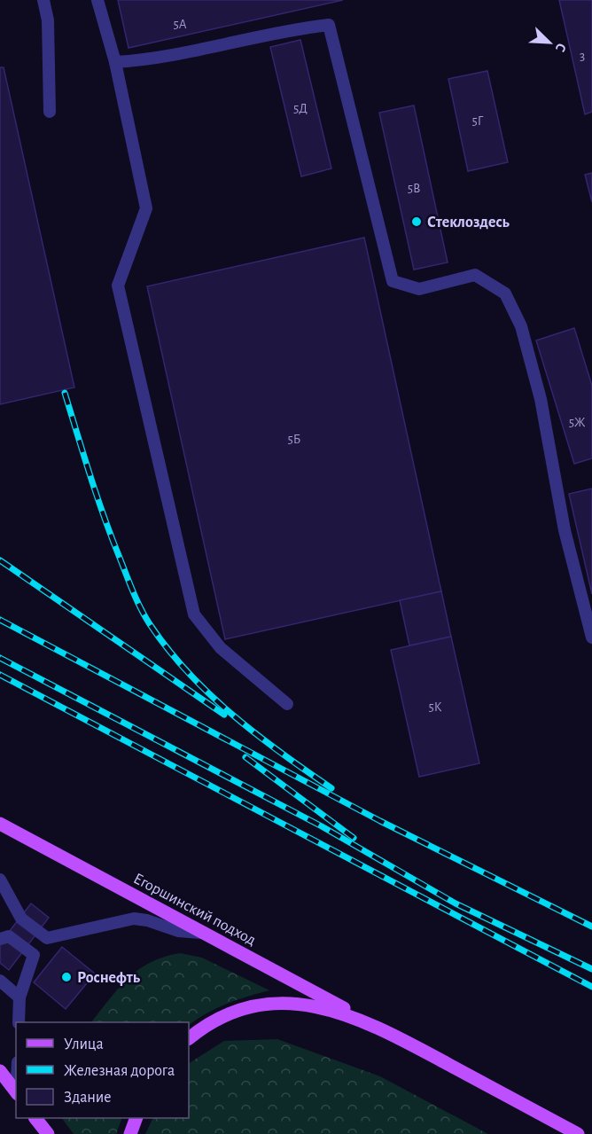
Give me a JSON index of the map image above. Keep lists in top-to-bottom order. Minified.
{"streets":{"main road":["Егоршинский подход"]},"places":["Стеклоздесь","Роснефть"],"house_numbers":["5А","3","5Д","5Г","5В","5Ж","5Б","5К"],"legend":["Улица","Железная дорога","Здание"],"north":"bottom right"}
